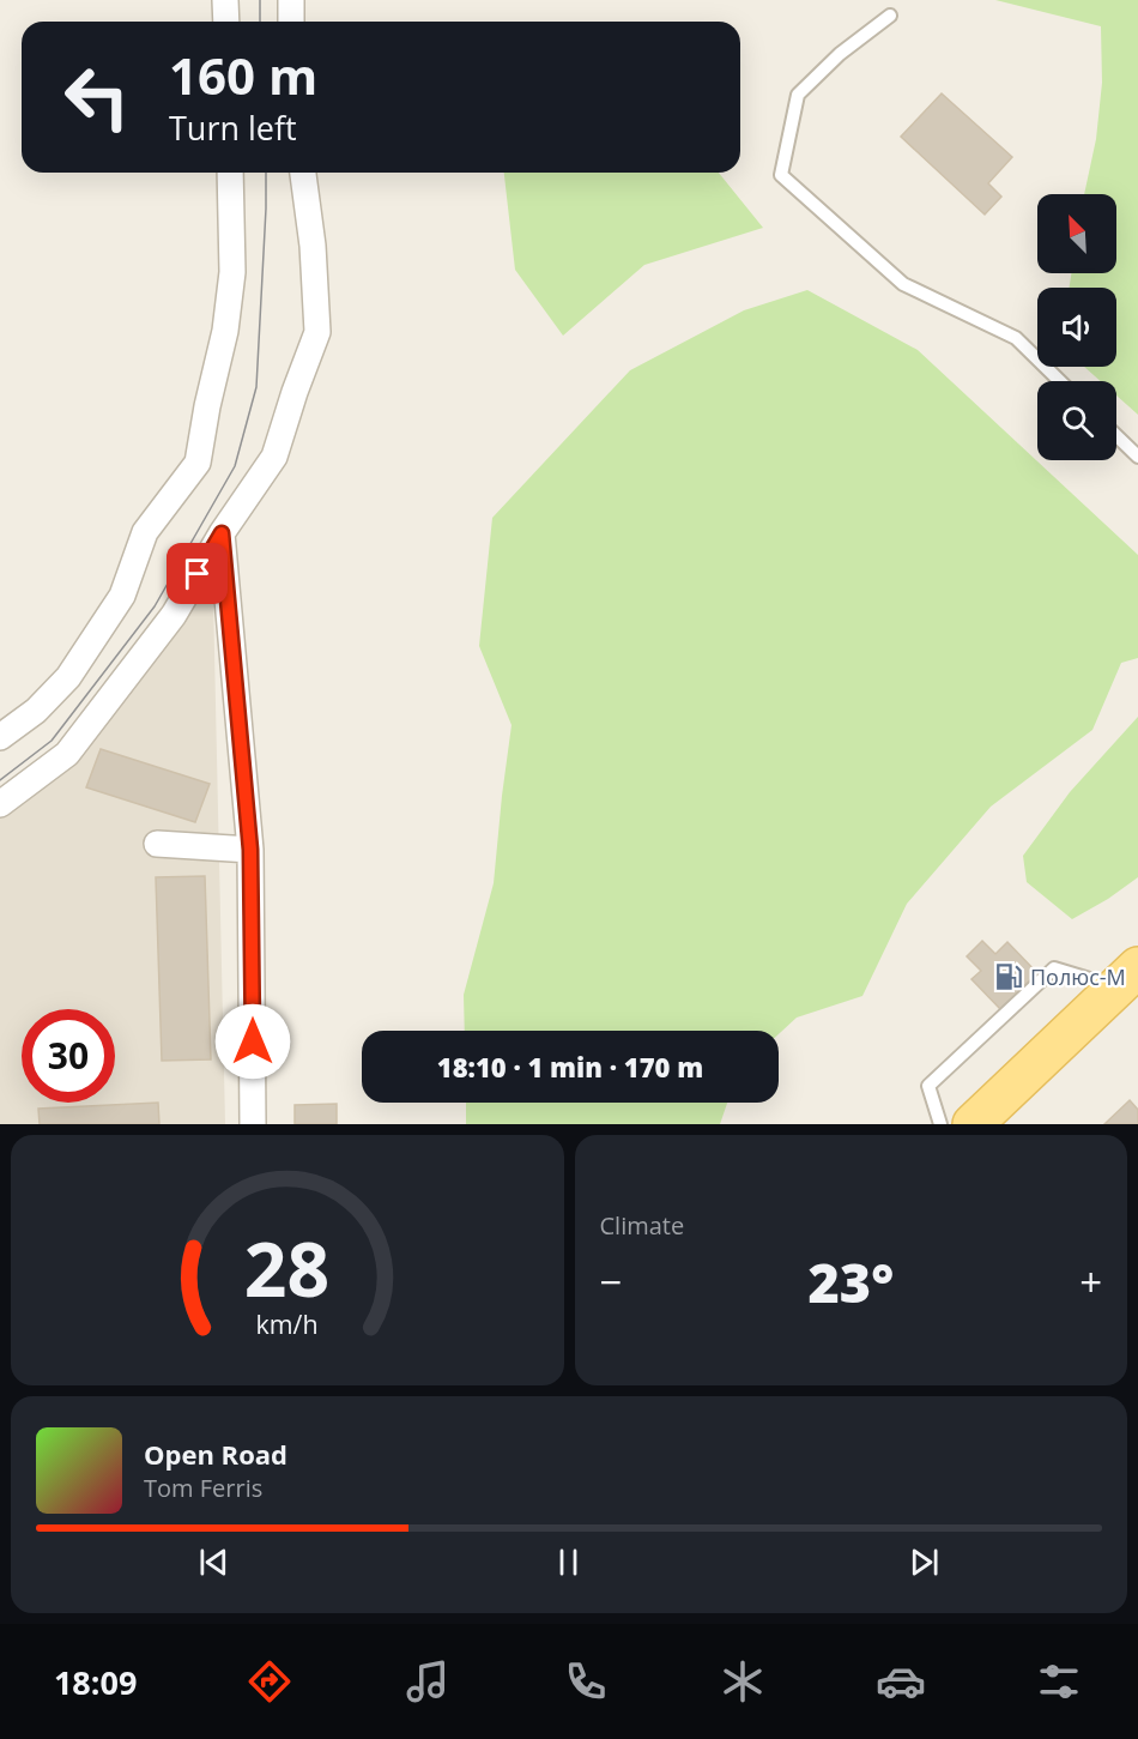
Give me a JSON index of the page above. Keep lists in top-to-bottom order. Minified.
{"places":{"fuel station":["Полюс-М"]},"north":"top left","page":{"turn":["160 m","Turn left"],"limit":"30","trip":"18:10 · 1 min · 170 m","tile":"Climate","heat":["−","23°","+"],"song":["Open Road","Tom Ferris"],"tabs":"18:09","gauge":["28","km/h"]}}
